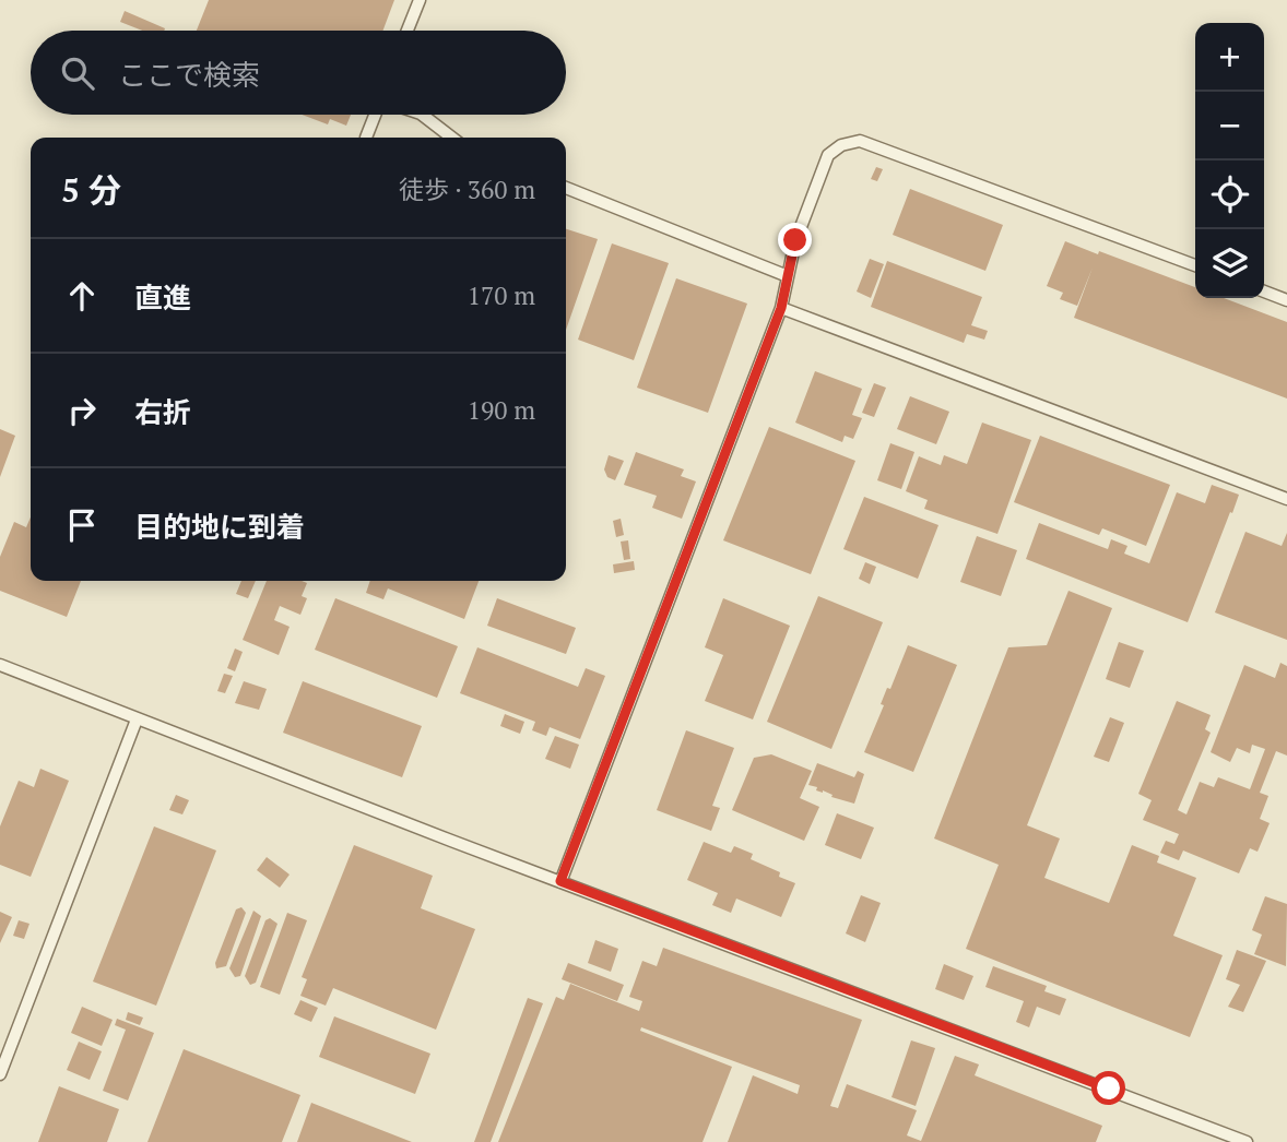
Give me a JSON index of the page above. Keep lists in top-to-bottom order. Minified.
{"page":{"map_buttons":["+","−"],"search":"ここで検索","heading":["5 分","徒歩 · 360 m"],"list":[["直進","170 m"],["右折","190 m"],"目的地に到着"]}}
